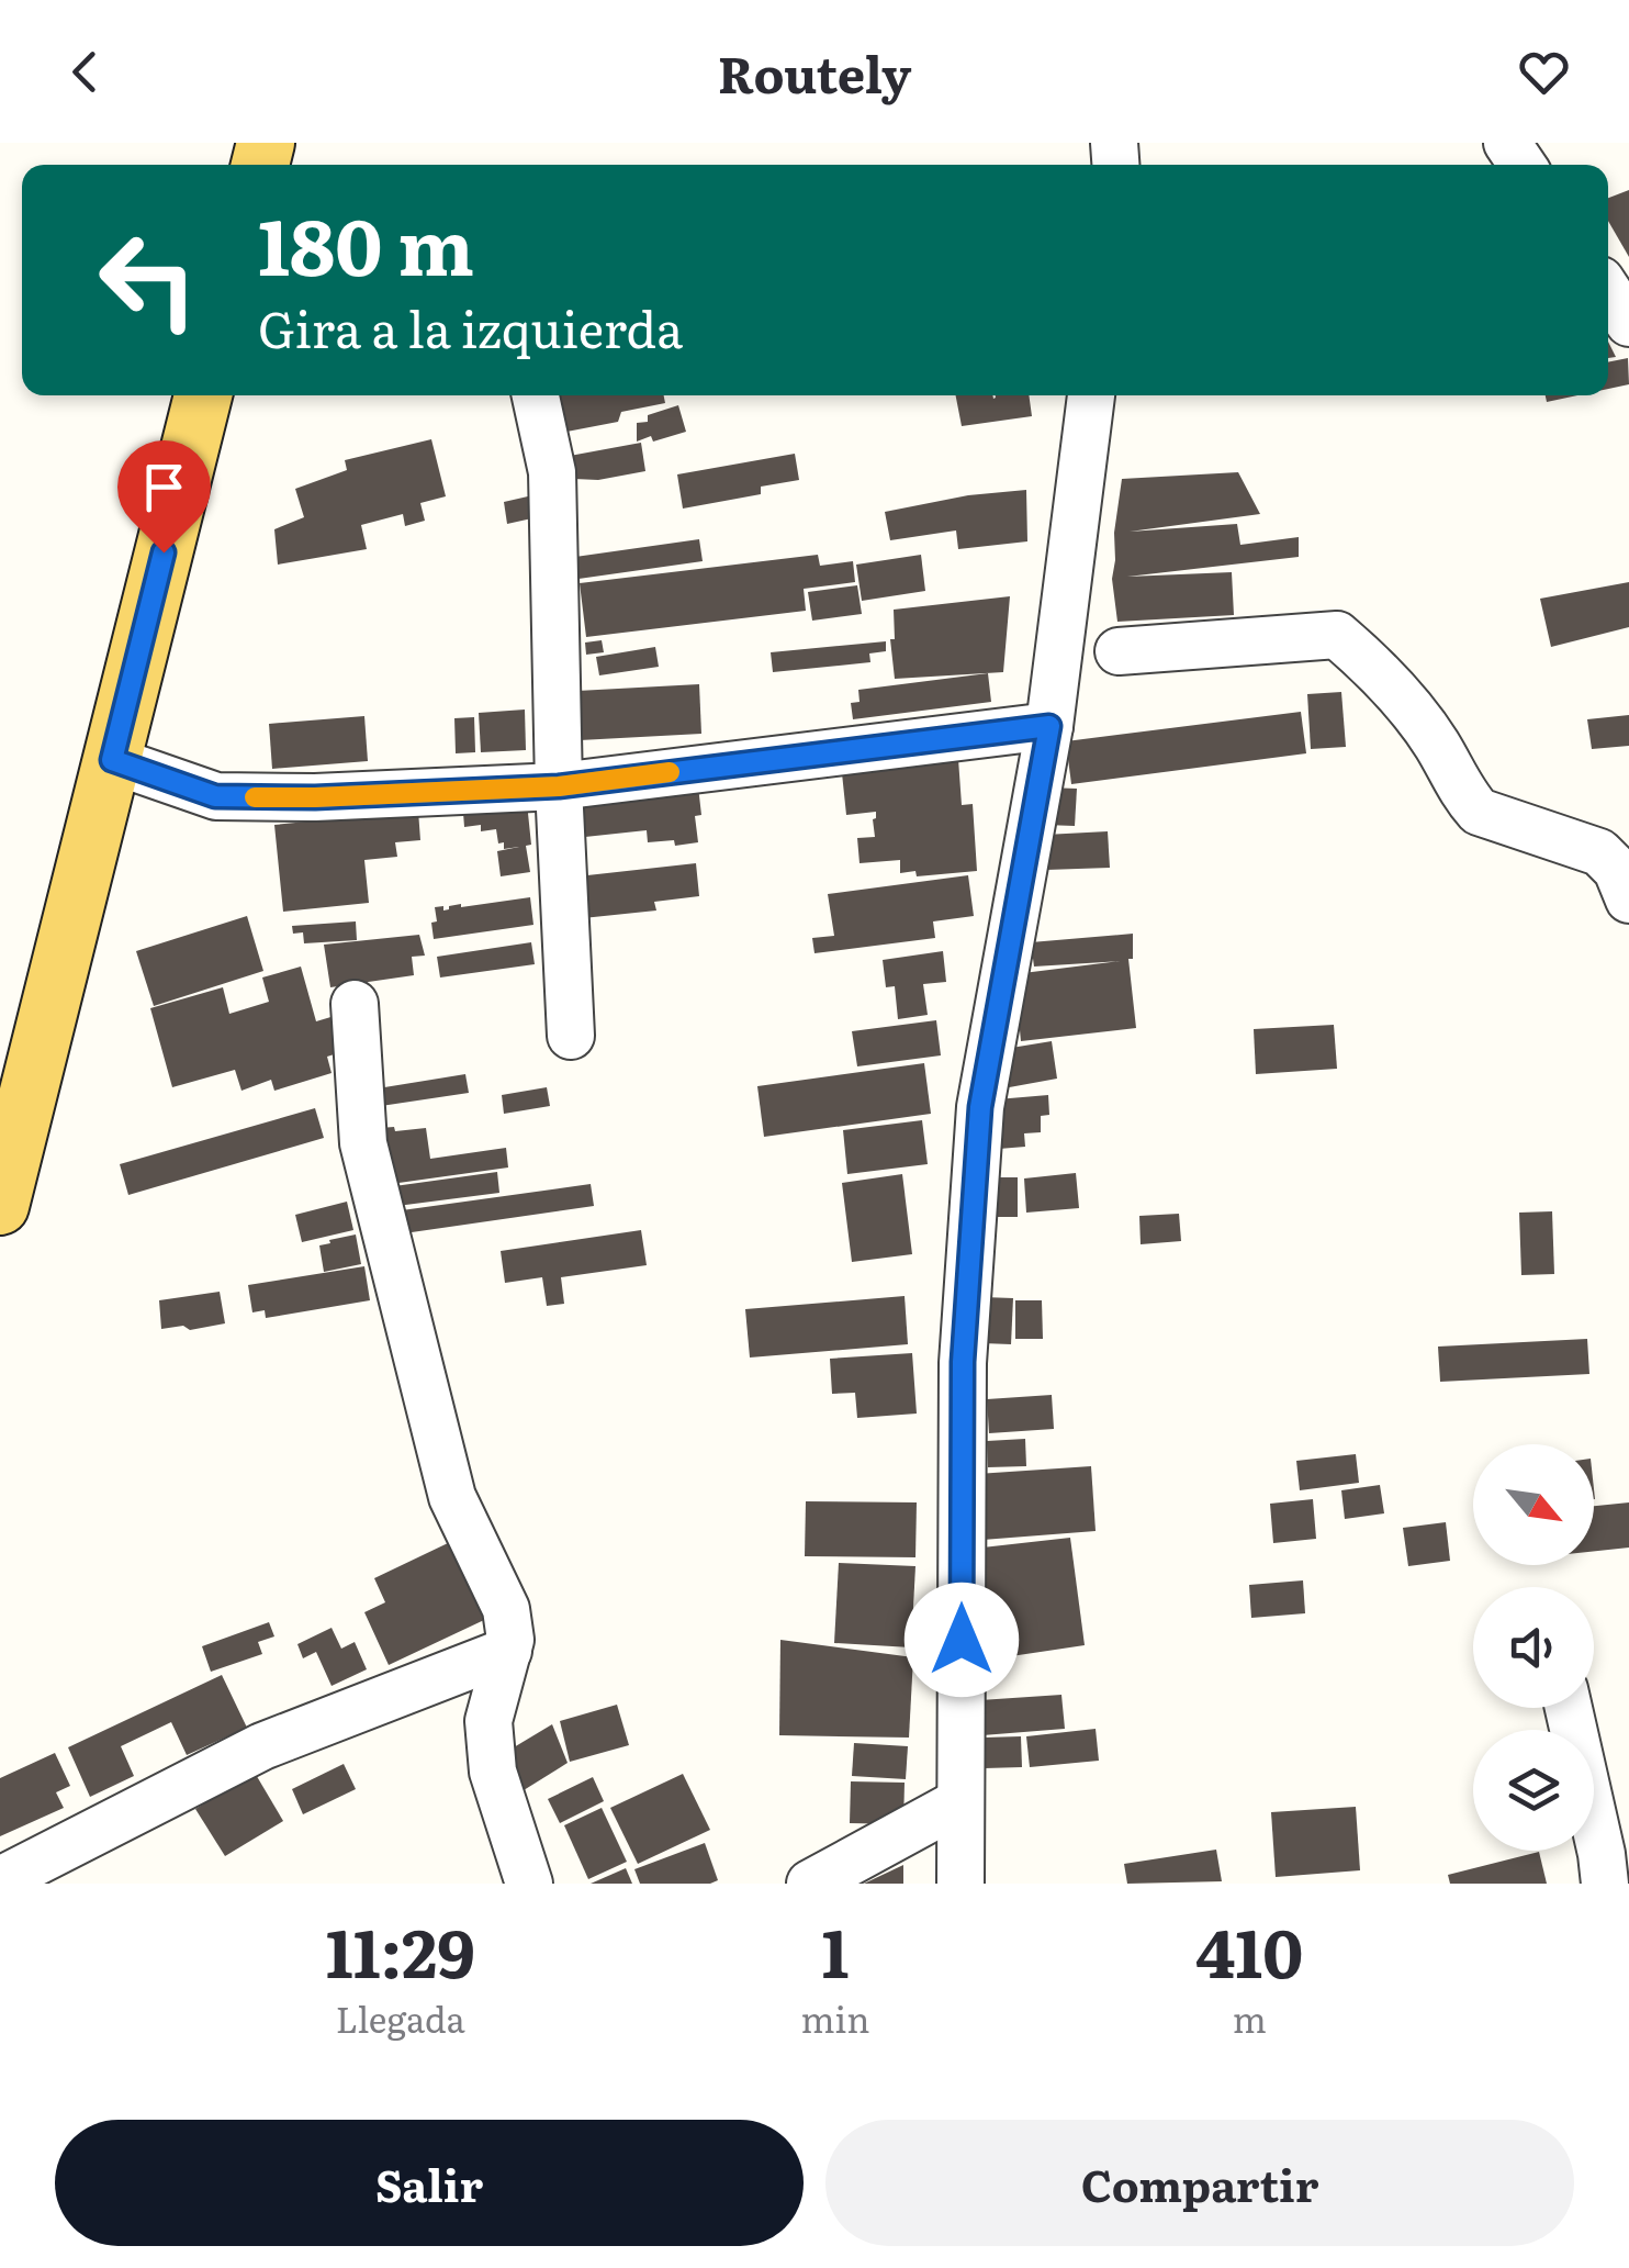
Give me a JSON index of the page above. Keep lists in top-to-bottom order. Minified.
{"north":"bottom right","page":{"header":"Routely","turn":["180 m","Gira a la izquierda"],"eta":["11:29","Llegada","1","min","410","m"],"buttons":["Salir","Compartir"]}}
